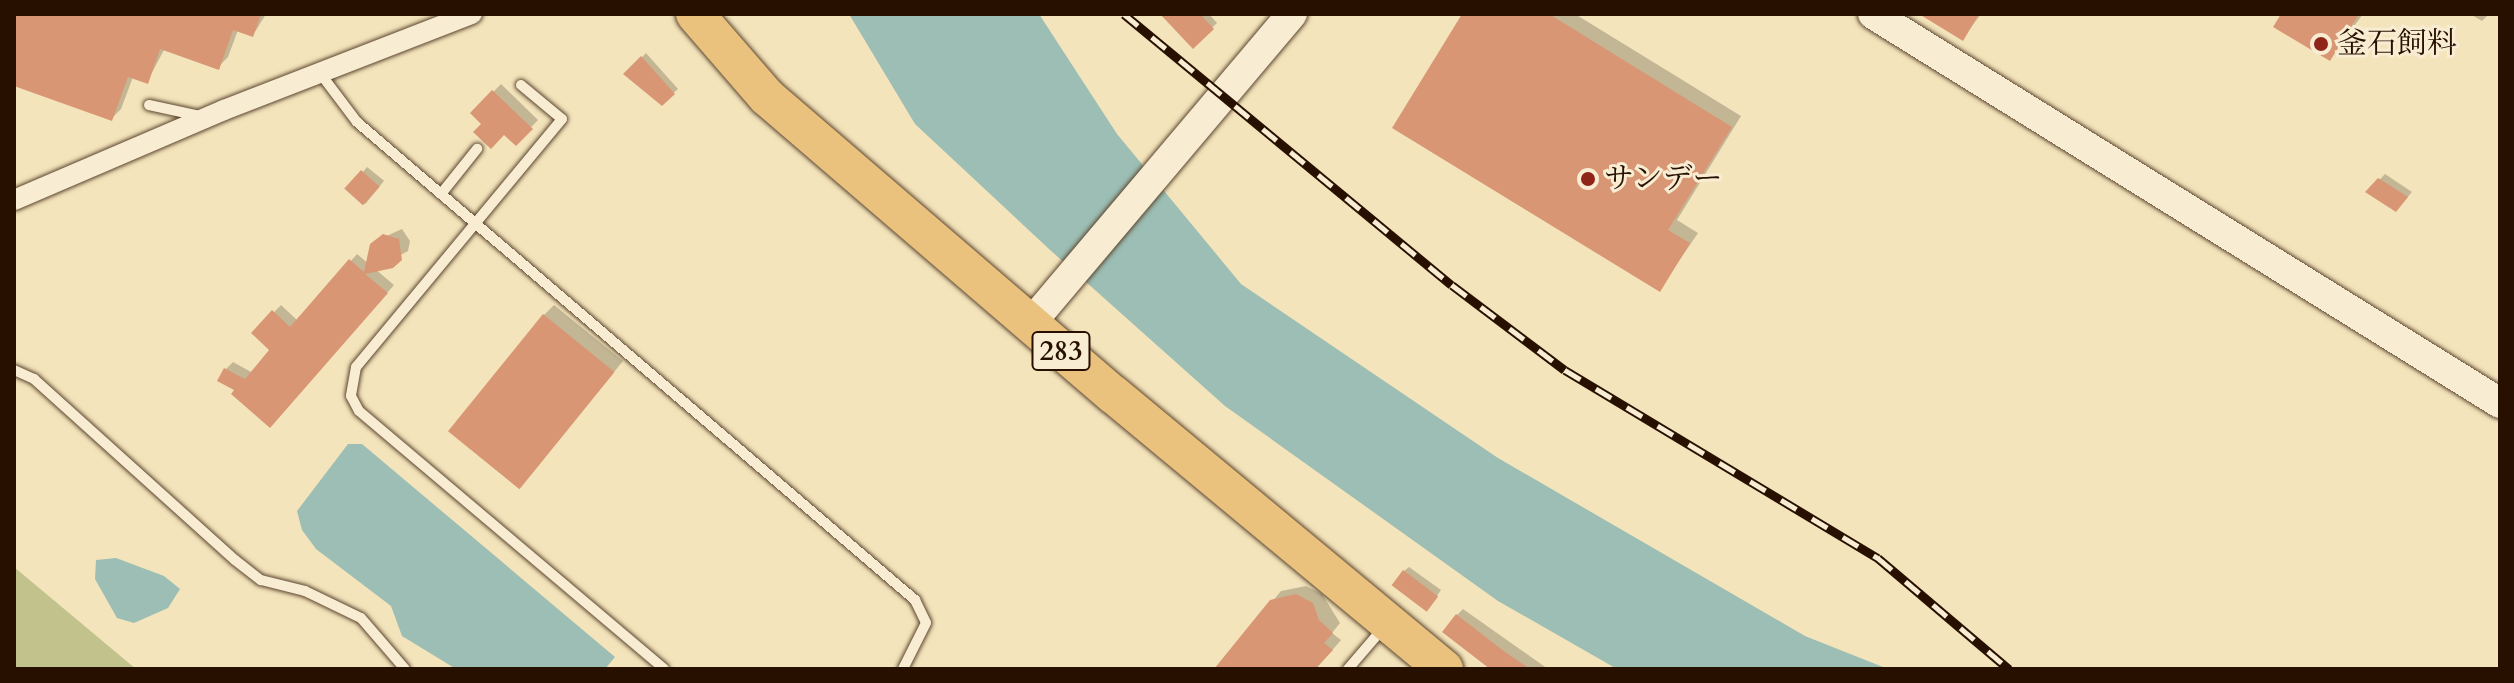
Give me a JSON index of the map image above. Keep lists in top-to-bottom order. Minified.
{"streets":{"highway":["283"]},"places":["釜石飼料","サンデー"]}
